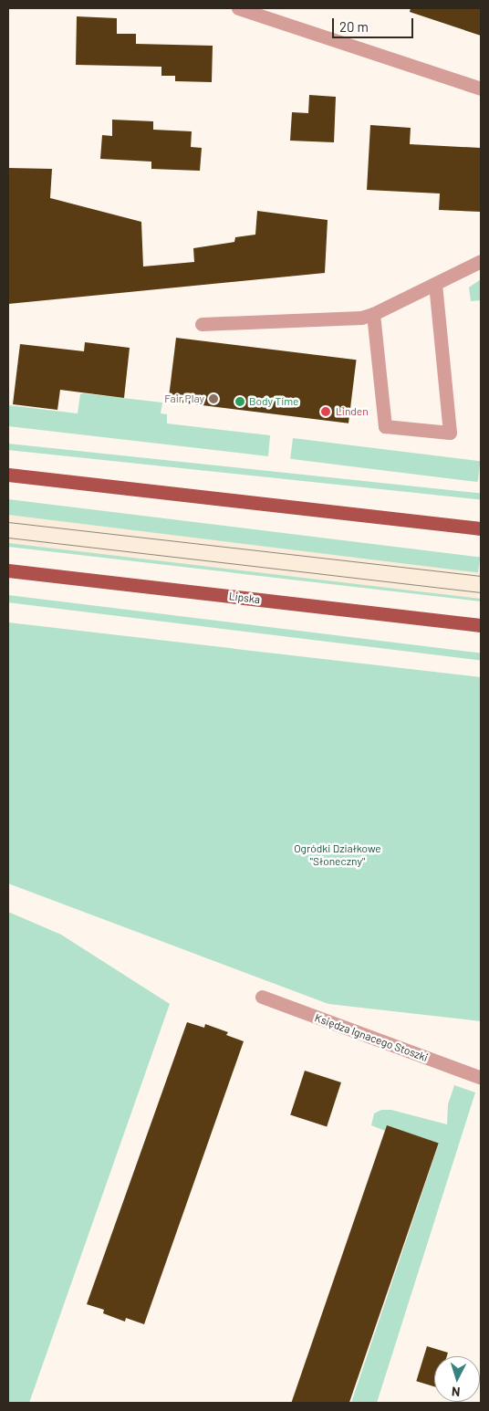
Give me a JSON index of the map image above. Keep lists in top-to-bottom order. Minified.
{"streets":{"main road":["Lipska"],"street":["Księdza Ignacego Stoszki"]},"parks":["Ogródki Działkowe \"Słoneczny\""],"places":["Fair Play","Body Time","Linden"],"scale_bar":"20 m","north":"bottom"}
